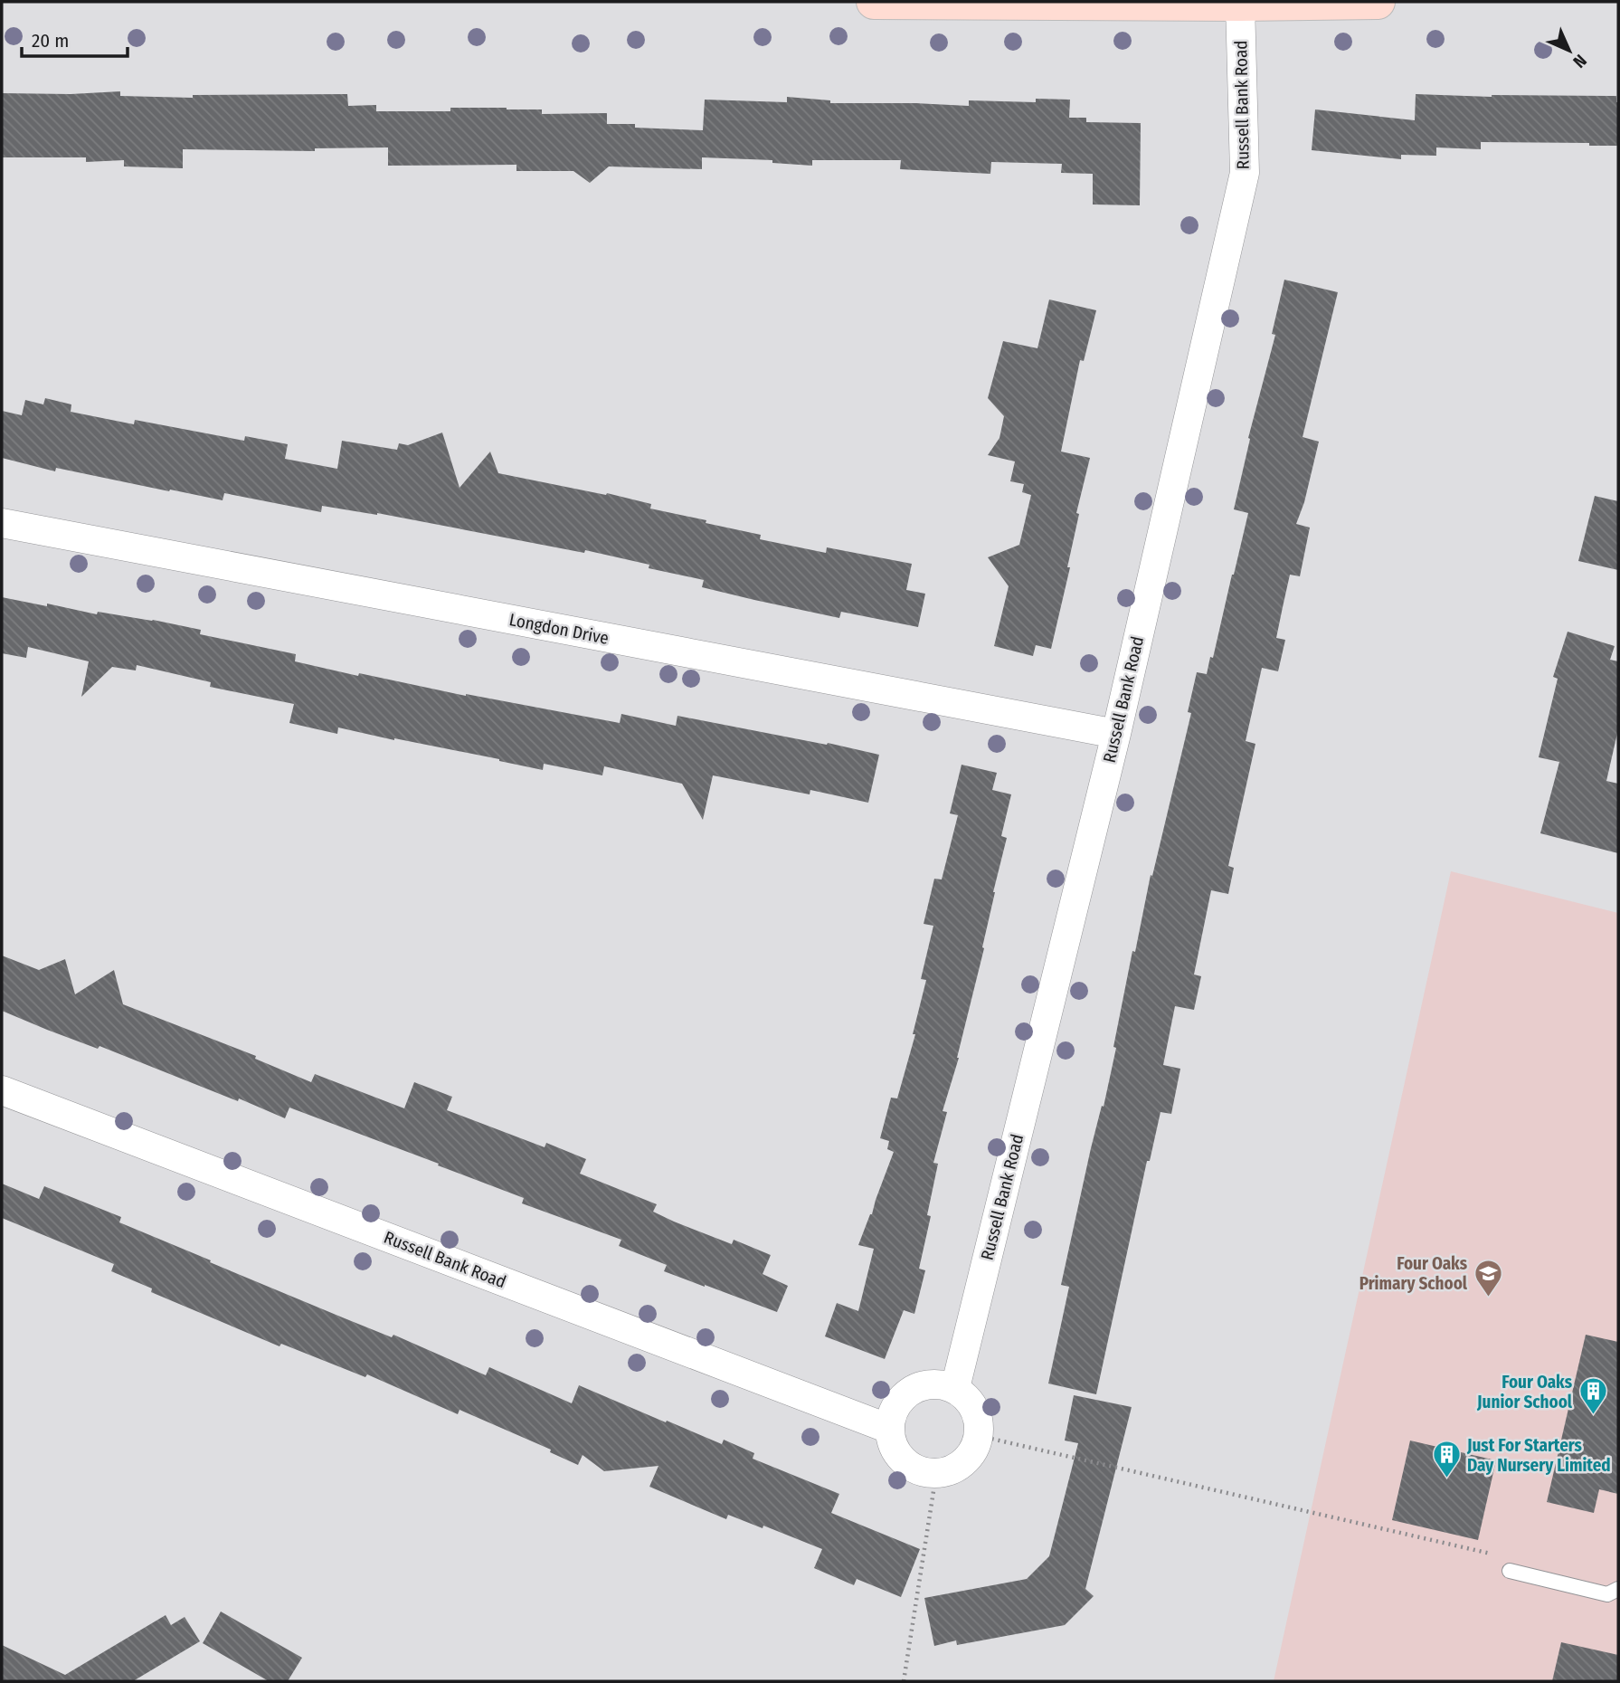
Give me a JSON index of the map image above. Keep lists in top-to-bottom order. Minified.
{"streets":{"street":["Russell Bank Road","Longdon Drive"]},"crossings":[["Russell Bank Road","Longdon Drive"]],"places":{"school or university":["Four Oaks Primary School"],"building":["Four Oaks Junior School","Just For Starters Day Nursery Limited"]},"scale_bar":"20 m","north":"bottom right"}
